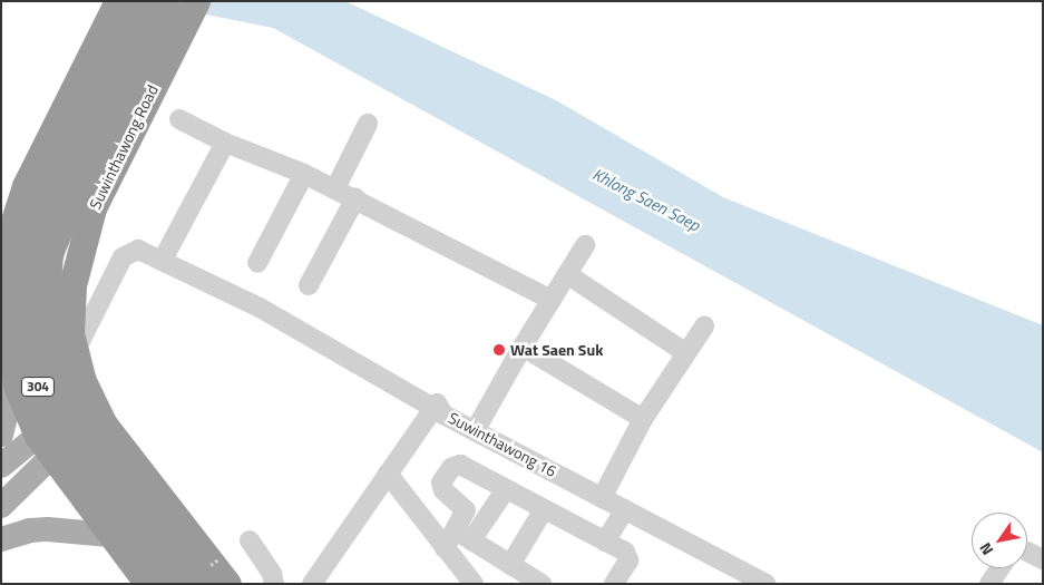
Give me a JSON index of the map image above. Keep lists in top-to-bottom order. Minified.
{"streets":{"highway":["Suwinthawong Road","304"],"street":["Suwinthawong 16"]},"water":["Khlong Saen Saep"],"places":["Wat Saen Suk"],"north":"bottom left"}
